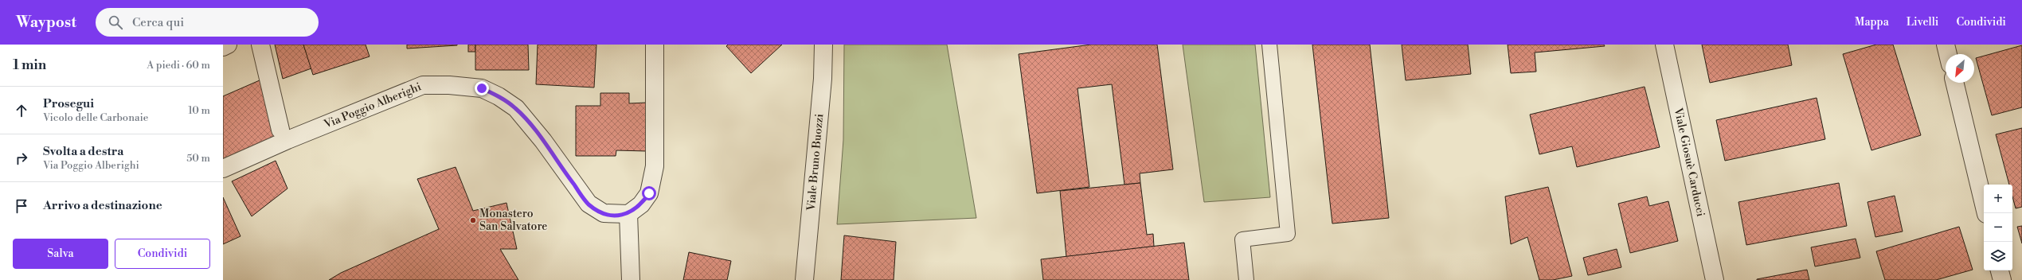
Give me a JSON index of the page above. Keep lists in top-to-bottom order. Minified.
{"streets":{"street":["Via Poggio Alberighi","Viale Bruno Buozzi","Viale Giosuè Carducci"]},"places":["Monastero San Salvatore"],"north":"bottom left","page":{"header":"Waypost","search":"Cerca qui","nav":["Mappa","Livelli","Condividi"],"heading":["1 min","A piedi · 60 m"],"list":[["Prosegui","Vicolo delle Carbonaie","10 m"],["Svolta a destra","Via Poggio Alberighi","50 m"],"Arrivo a destinazione"],"map_buttons":["+","−"],"buttons":["Salva","Condividi"]}}
